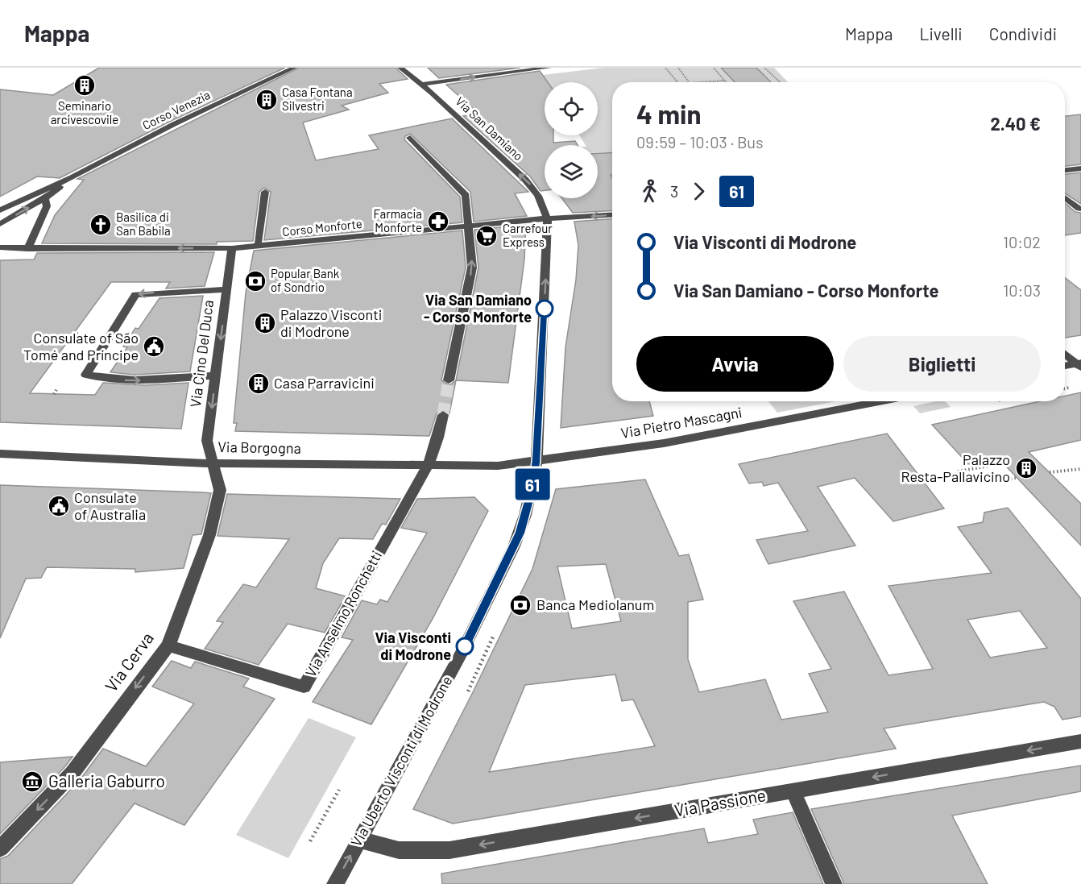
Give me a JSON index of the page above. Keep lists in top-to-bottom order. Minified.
{"streets":{"street":["Corso Venezia","Via San Damiano","Corso Monforte","Via Cino Del Duca","Via Pietro Mascagni","Via Borgogna","Via Anselmo Ronchetti","Via Cerva","Via Uberto Visconti di Modrone","Via Passione"]},"crossings":[["Via San Damiano","Corso Monforte"],["Via San Damiano","Via Uberto Visconti di Modrone"],["Corso Monforte","Via Cino Del Duca"],["Corso Monforte","Via Uberto Visconti di Modrone"],["Via Cino Del Duca","Via Borgogna"],["Via Cino Del Duca","Via Cerva"],["Via Pietro Mascagni","Via Borgogna"],["Via Pietro Mascagni","Via Uberto Visconti di Modrone"],["Via Borgogna","Via Anselmo Ronchetti"],["Via Borgogna","Via Cerva"],["Via Anselmo Ronchetti","Via Cerva"],["Via Uberto Visconti di Modrone","Via Passione"]],"one_way":["Corso Monforte","Via Cino Del Duca","Via Cerva","Via Passione"],"places":{"building":["Seminario arcivescovile","Casa Fontana Silvestri","Palazzo Visconti di Modrone","Casa Parravicini","Palazzo Resta-Pallavicino"],"pharmacy":["Farmacia Monforte"],"church":["Basilica di San Babila"],"supermarket":["Carrefour Express"],"bank":["Popular Bank of Sondrio","Banca Mediolanum"],"other":["Via San Damiano - Corso Monforte","Via Visconti di Modrone"],"public building":["Consulate of São Tomé and Príncipe","Consulate of Australia"],"museum":["Galleria Gaburro"]},"lines":["bus line 61"],"page":{"header":"Mappa","nav":["Mappa","Livelli","Condividi"],"on_map":"61","heading":["4 min","09:59 – 10:03 · Bus","2.40 €"],"legs":["3","61"],"list":[{"name":"Via Visconti di Modrone","value":"10:02"},{"name":"Via San Damiano - Corso Monforte","value":"10:03"}],"buttons":["Avvia","Biglietti"]}}
